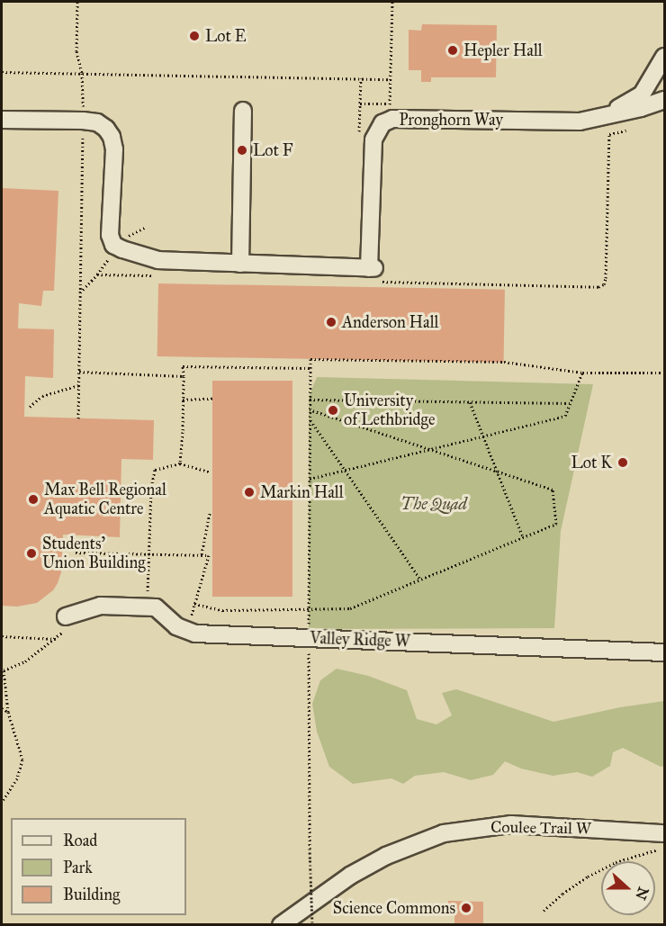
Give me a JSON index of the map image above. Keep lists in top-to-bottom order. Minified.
{"streets":{"street":["Pronghorn Way","Valley Ridge W","Coulee Trail W"]},"parks":["The Quad"],"places":["Lot E","Hepler Hall","Lot F","Anderson Hall","University of Lethbridge","Lot K","Markin Hall","Max Bell Regional Aquatic Centre","Students' Union Building","Science Commons"],"legend":["Road","Park","Building"],"north":"right"}
